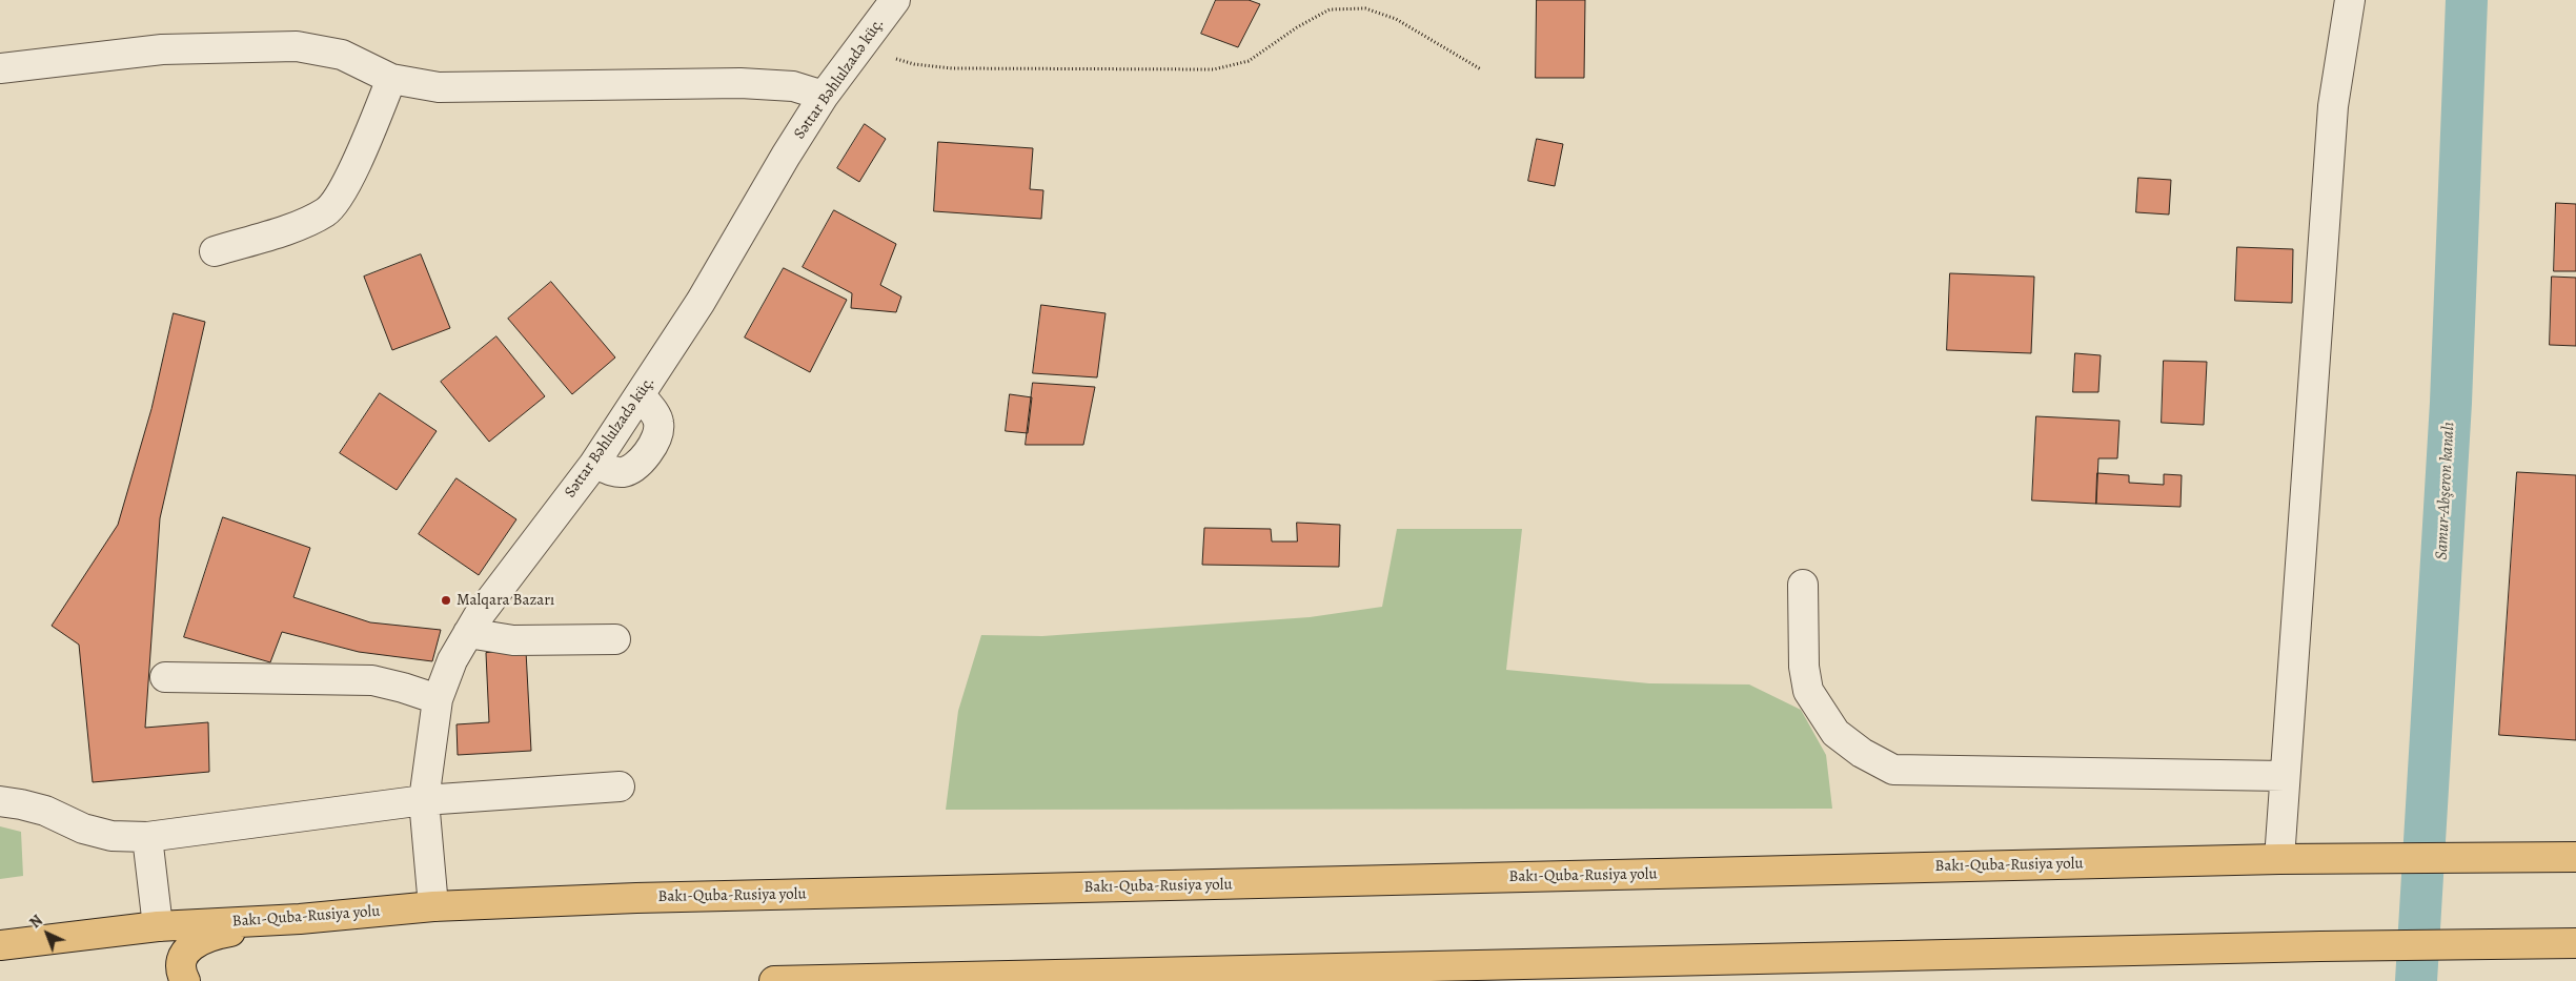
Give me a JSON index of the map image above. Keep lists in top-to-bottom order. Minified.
{"streets":{"highway":["Bakı-Quba-Rusiya yolu"],"street":["Səttar Bəhlulzadə küç."]},"crossings":[["Səttar Bəhlulzadə küç.","Bakı-Quba-Rusiya yolu"]],"water":["Samur-Abşeron kanalı"],"places":["Malqara Bazarı"],"north":"top left"}
